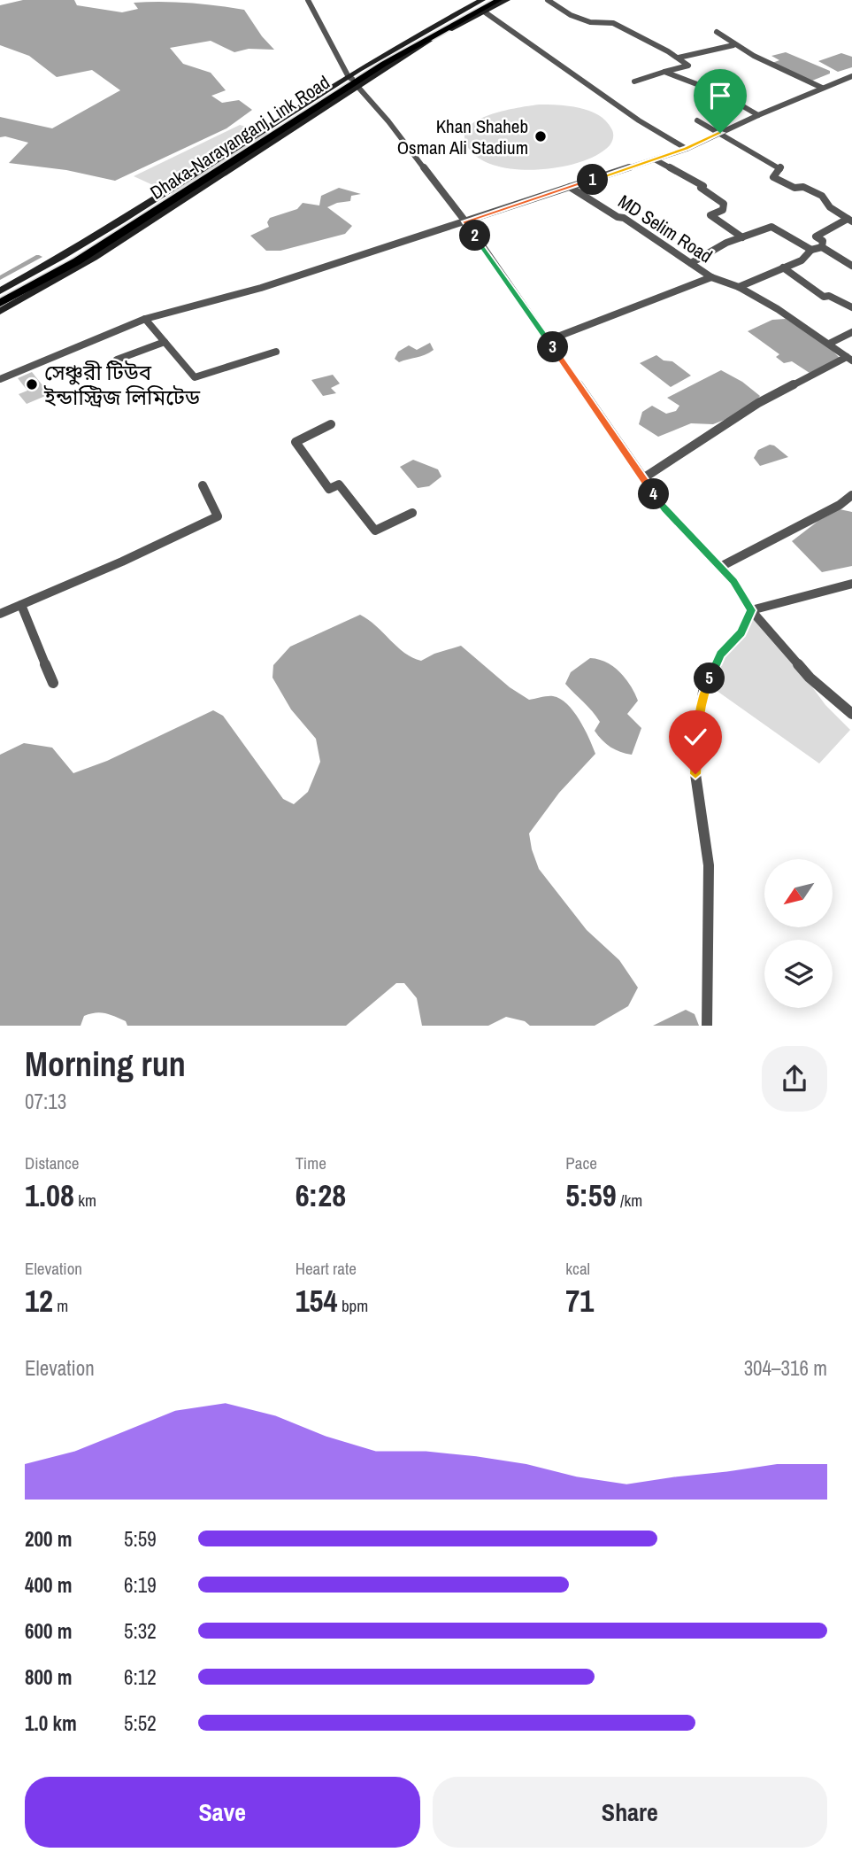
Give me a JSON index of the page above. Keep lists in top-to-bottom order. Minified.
{"streets":{"main road":["Dhaka-Narayanganj Link Road"],"street":["MD Selim Road"]},"places":["Khan Shaheb Osman Ali Stadium","সেঞ্চুরী টিউব ইন্ডাস্ট্রিজ লিমিটেড"],"north":"bottom left","page":{"pins":["1","2","3","4","5"],"heading":["Morning run","07:13"],"stats":[["Distance","1.08 km"],["Time","6:28"],["Pace","5:59 /km"],["Elevation","12 m"],["Heart rate","154 bpm"],["kcal","71"]],"chart":["Elevation","304–316 m"],"list":[{"name":"200 m","note":"5:59"},{"name":"400 m","note":"6:19"},{"name":"600 m","note":"5:32"},{"name":"800 m","note":"6:12"},{"name":"1.0 km","note":"5:52"}],"buttons":["Save","Share"]}}
